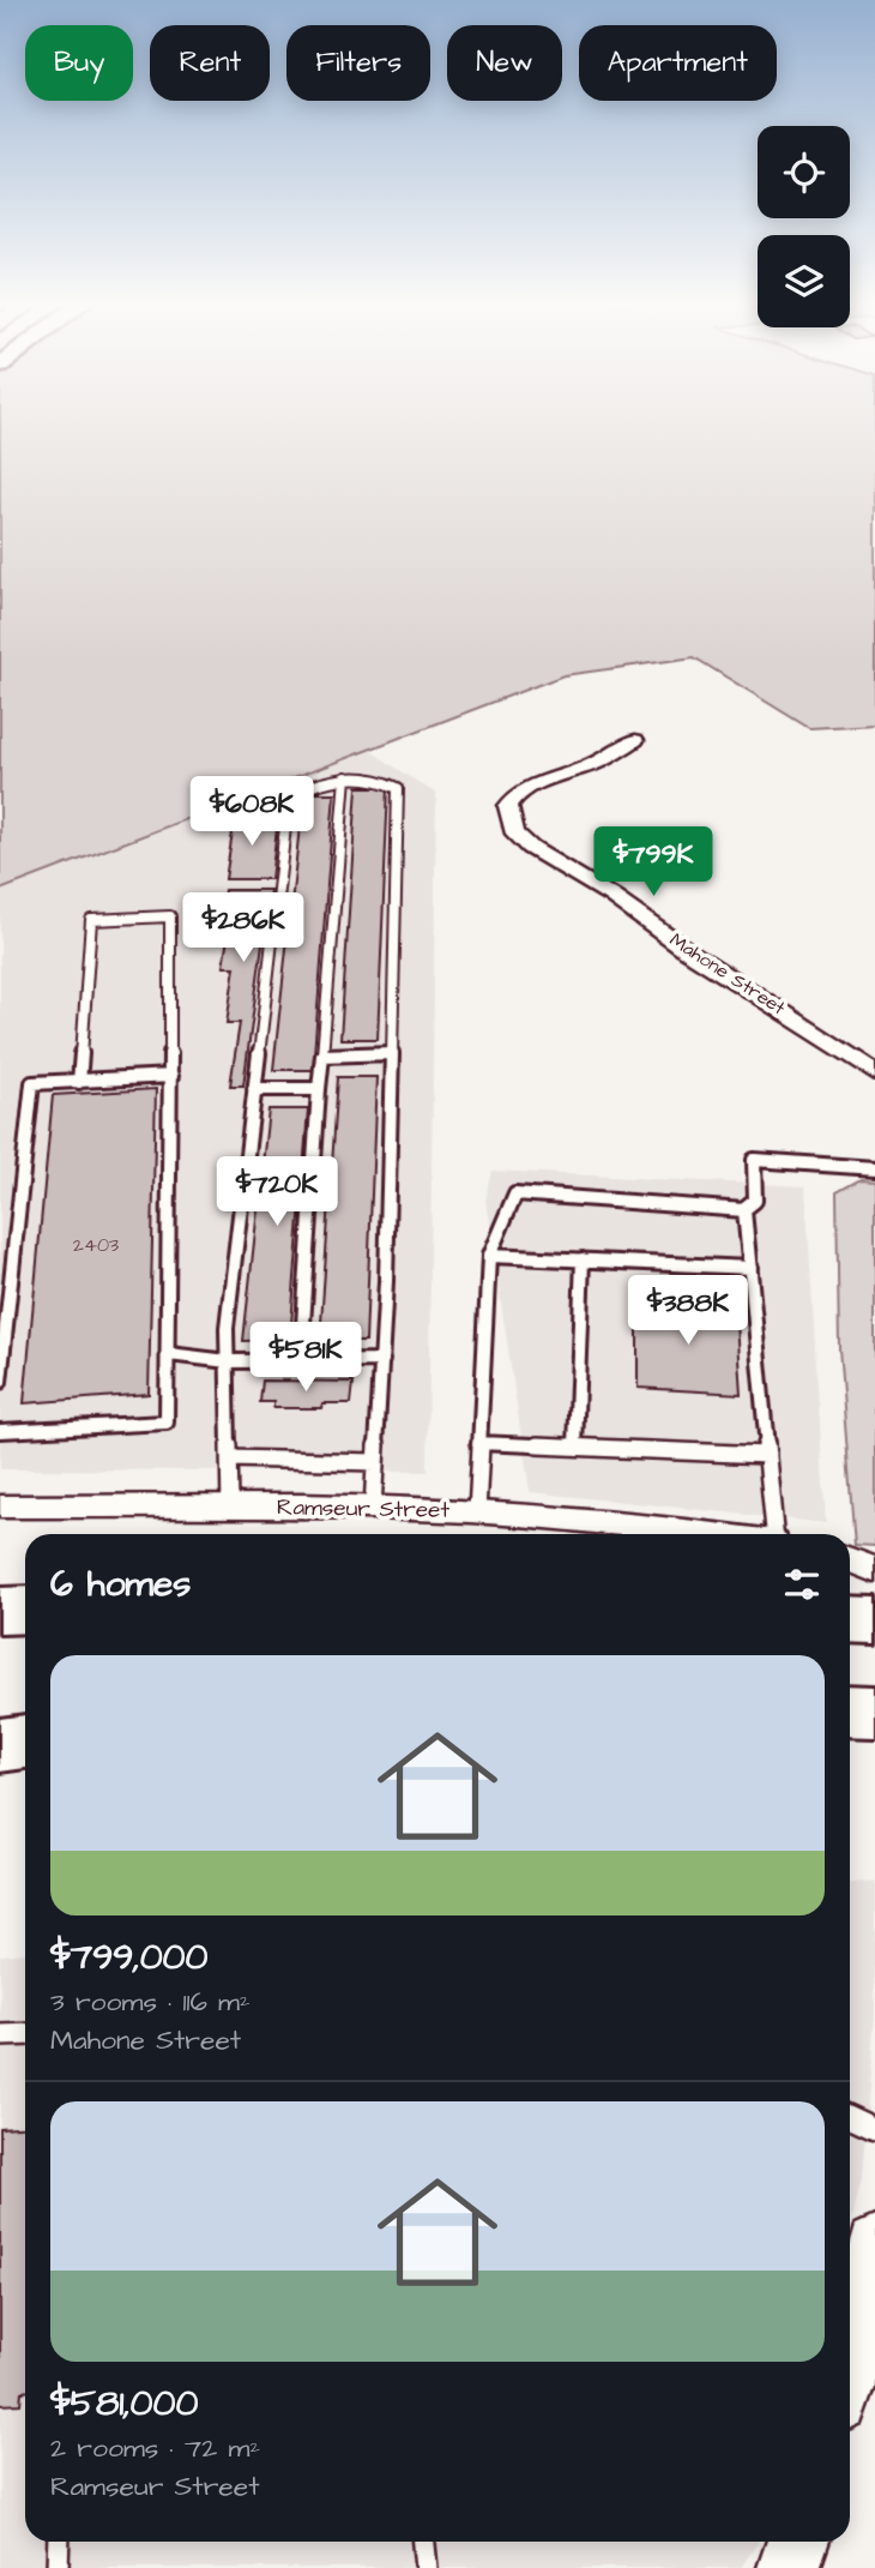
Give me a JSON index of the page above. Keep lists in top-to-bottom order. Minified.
{"streets":{"street":["Mahone Street","Ramseur Street"]},"house_numbers":["2403"],"page":{"chip":["Buy","Rent","Filters","New","Apartment"],"price":["$608K","$799K","$286K","$720K","$388K","$581K"],"heading":"6 homes","list":[{"name":"$799,000","note":"3 rooms · 116 m² · Mahone Street"},{"name":"$581,000","note":"2 rooms · 72 m² · Ramseur Street"}]}}
